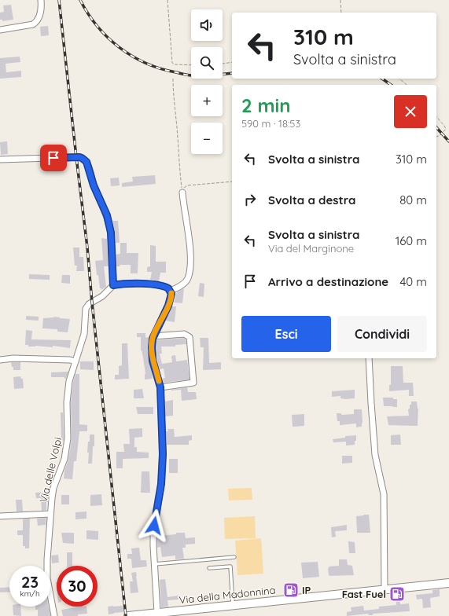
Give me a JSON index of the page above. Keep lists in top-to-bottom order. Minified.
{"streets":{"main road":["Via della Madonnina"],"street":["Via delle Volpi"]},"places":{"fuel station":["IP","Fast Fuel"]},"page":{"map_buttons":["+","−"],"turn":["310 m","Svolta a sinistra"],"heading":["2 min","590 m · 18:53"],"list":[{"name":"Svolta a sinistra","value":"310 m"},{"name":"Svolta a destra","value":"80 m"},{"name":"Svolta a sinistra","note":"Via del Marginone","value":"160 m"},{"name":"Arrivo a destinazione","value":"40 m"}],"buttons":["Esci","Condividi"],"speed":"23 km/h","limit":"30"}}
